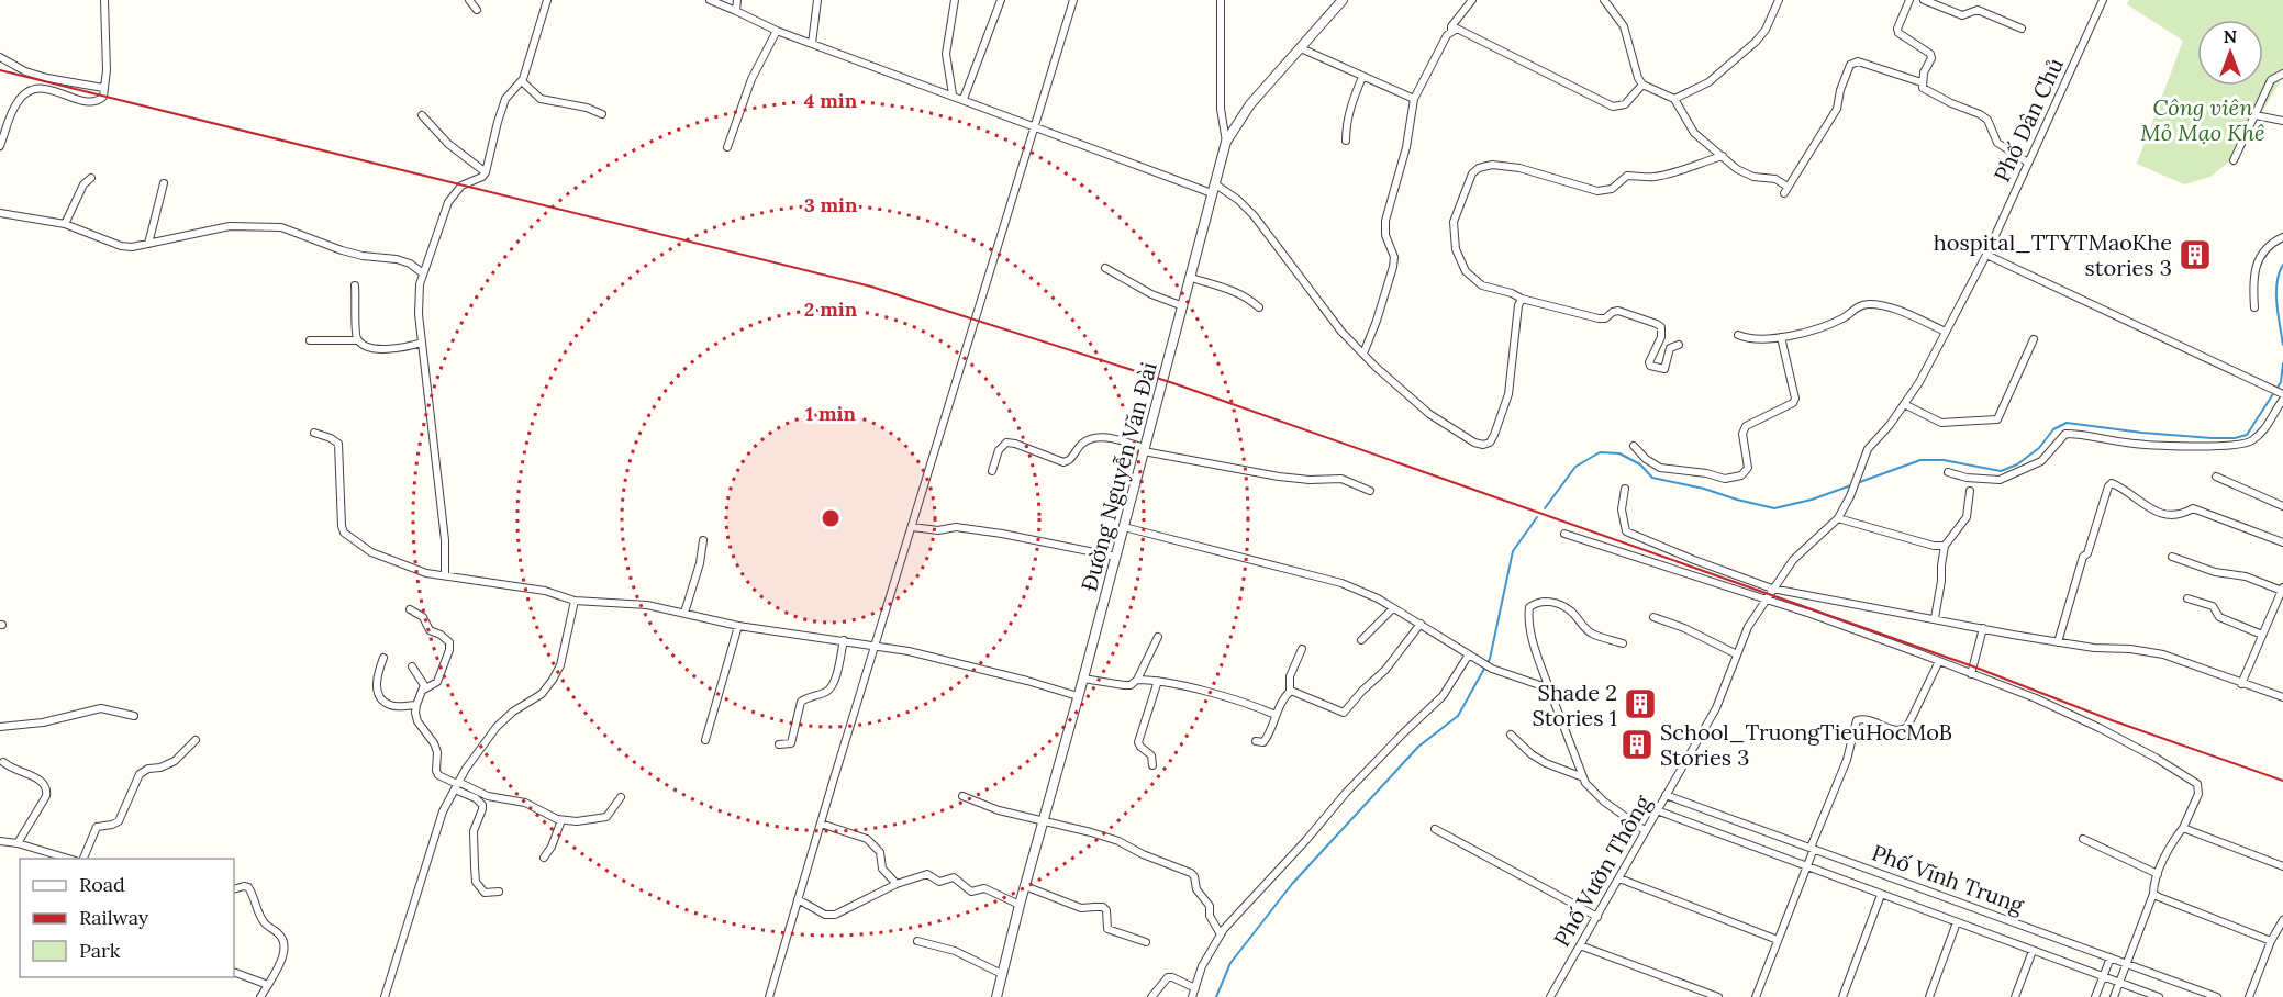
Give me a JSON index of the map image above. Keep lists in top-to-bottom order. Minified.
{"streets":{"street":["Phố Dân Chủ","Đường Nguyễn Văn Đài","Phố Vườn Thông","Phố Vĩnh Trung"]},"crossings":[["Phố Vườn Thông","Phố Vĩnh Trung"]],"parks":["Công viên Mỏ Mạo Khê"],"places":{"building":["hospital_TTYTMaoKhe stories 3","Shade 2 Stories 1","School_TruongTieuHocMoB Stories 3"]},"legend":["Road","Railway","Park"],"north":"top","rings":["4 min","3 min","2 min","1 min"]}
